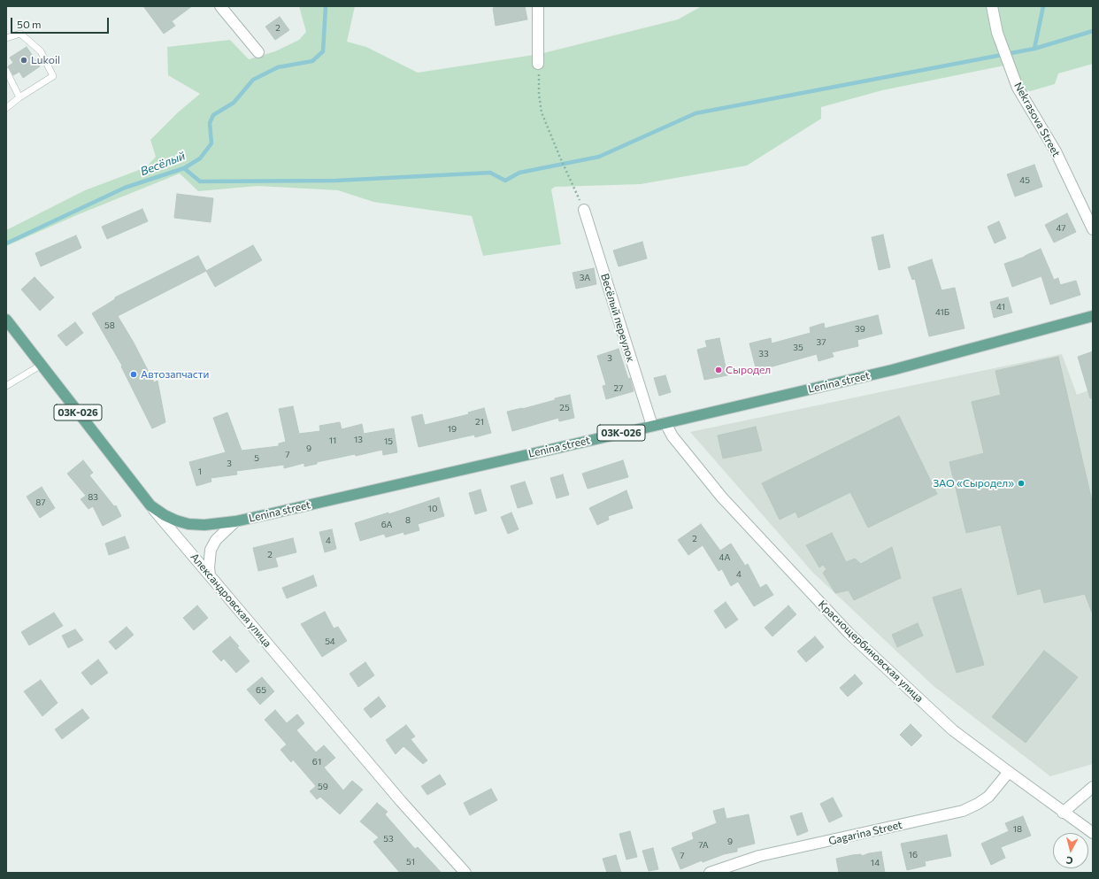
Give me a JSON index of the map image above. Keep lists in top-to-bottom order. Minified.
{"streets":{"main road":["Lenina street","03К-026","Александровская улица"],"street":["Nekrasova Street","Весёлый переулок","Краснощербиновская улица","Gagarina Street"]},"crossings":[["Весёлый переулок","Lenina street"],["Lenina street","Александровская улица"],["Lenina street","Краснощербиновская улица"],["Краснощербиновская улица","Gagarina Street"]],"water":["Весёлый"],"places":["Lukoil","Сыродел","Автозапчасти","ЗАО «Сыродел»"],"house_numbers":["2","45","47","3А","41","41Б","58","39","37","35","33","3","27","25","21","19","13","11","15","9","7","5","3","1","83","87","10","8","6А","2","4","2","4А","4","54","65","61","59","18","53","9","7А","16","7","51","14"],"scale_bar":"50 m","north":"bottom"}
